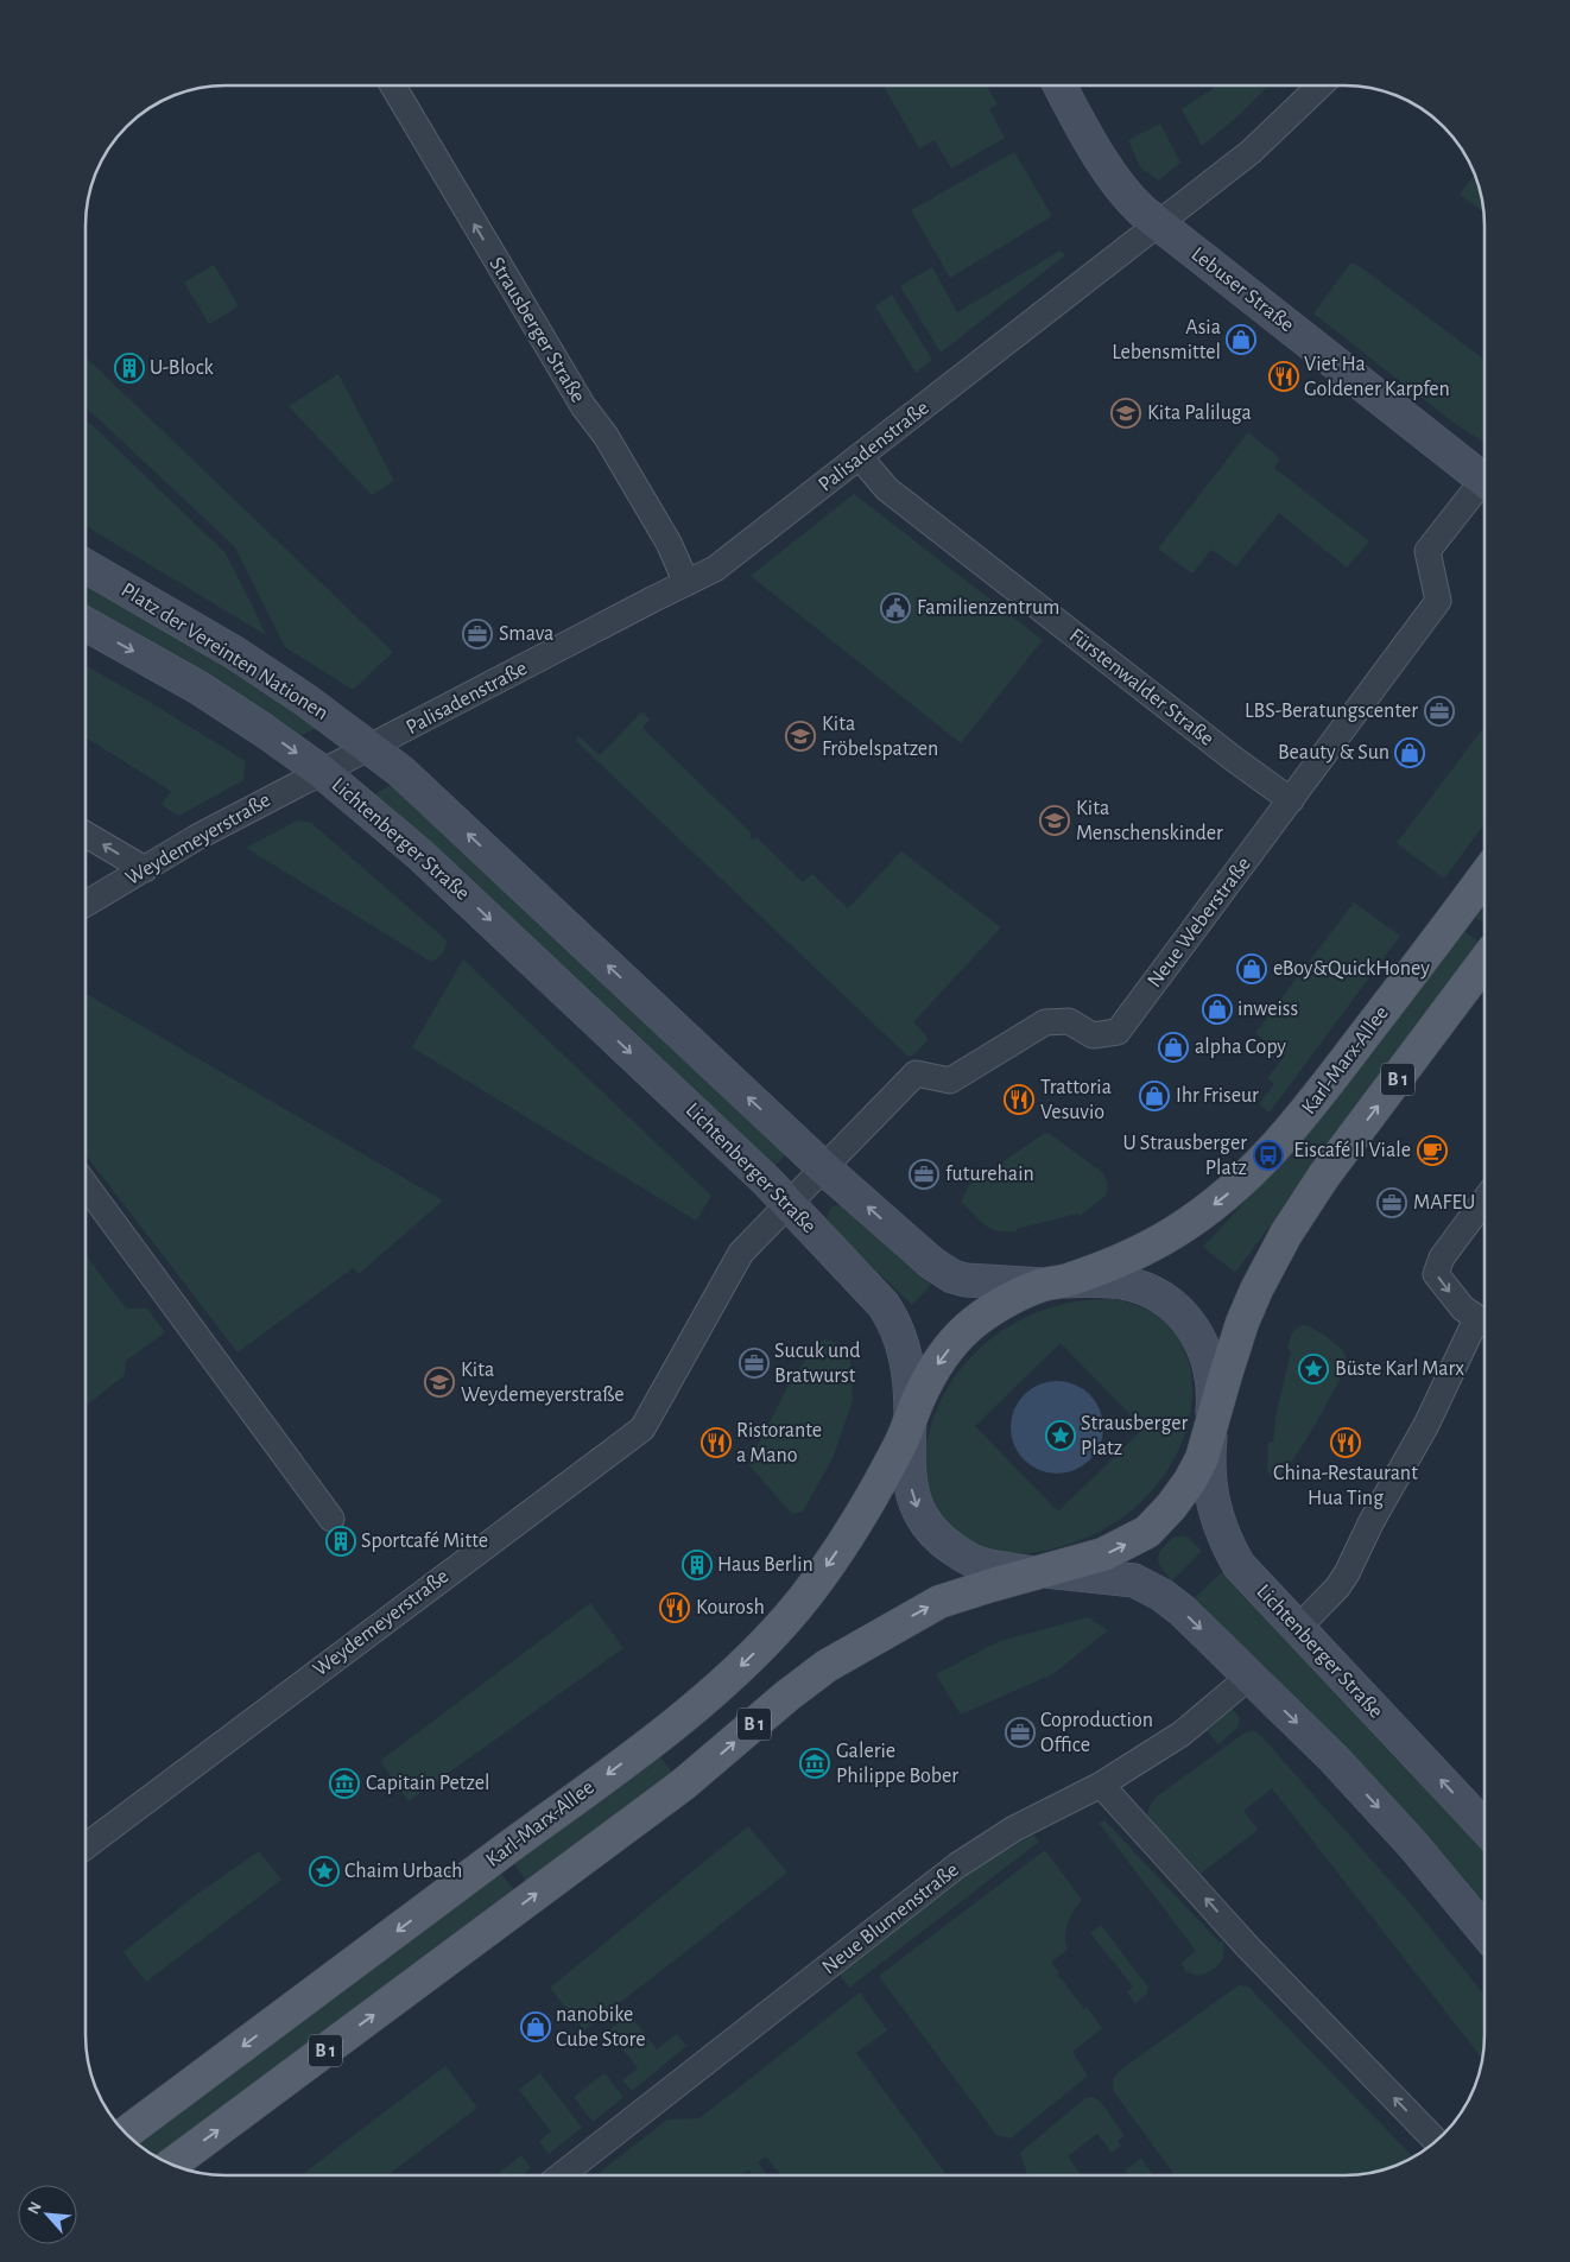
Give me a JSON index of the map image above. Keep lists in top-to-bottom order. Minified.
{"streets":{"main road":["Lebuser Straße","Platz der Vereinten Nationen","Lichtenberger Straße","Karl-Marx-Allee","B 1"],"street":["Strausberger Straße","Palisadenstraße","Fürstenwalder Straße","Weydemeyerstraße","Neue Weberstraße","Neue Blumenstraße"]},"crossings":[["Lebuser Straße","Palisadenstraße"],["Strausberger Straße","Palisadenstraße"],["Palisadenstraße","Platz der Vereinten Nationen"],["Palisadenstraße","Fürstenwalder Straße"],["Palisadenstraße","Lichtenberger Straße"],["Platz der Vereinten Nationen","Weydemeyerstraße"],["Platz der Vereinten Nationen","Lichtenberger Straße"],["Fürstenwalder Straße","Neue Weberstraße"],["Weydemeyerstraße","Lichtenberger Straße"],["Weydemeyerstraße","Neue Weberstraße"],["Lichtenberger Straße","Neue Weberstraße"],["Lichtenberger Straße","Karl-Marx-Allee"],["Lichtenberger Straße","B 1"],["Karl-Marx-Allee","B 1"]],"one_way":["Strausberger Straße"],"places":{"shop":["Asia Lebensmittel","Beauty & Sun","eBoy&QuickHoney","inweiss","alpha Copy","Ihr Friseur","nanobike Cube Store"],"building":["U-Block","Sportcafé Mitte","Haus Berlin"],"restaurant":["Viet Ha Goldener Karpfen","Trattoria Vesuvio","Ristorante a Mano","China-Restaurant Hua Ting","Kourosh"],"school or university":["Kita Paliluga","Kita Fröbelspatzen","Kita Menschenskinder","Kita Weydemeyerstraße"],"public building":["Familienzentrum"],"office":["Smava","LBS-Beratungscenter","futurehain","MAFEU","Sucuk und Bratwurst","Coproduction Office"],"cafe":["Eiscafé Il Viale"],"bus stop":["U Strausberger Platz"],"place":["Büste Karl Marx","Strausberger Platz","Chaim Urbach"],"museum":["Galerie Philippe Bober","Capitain Petzel"]},"north":"top left"}
